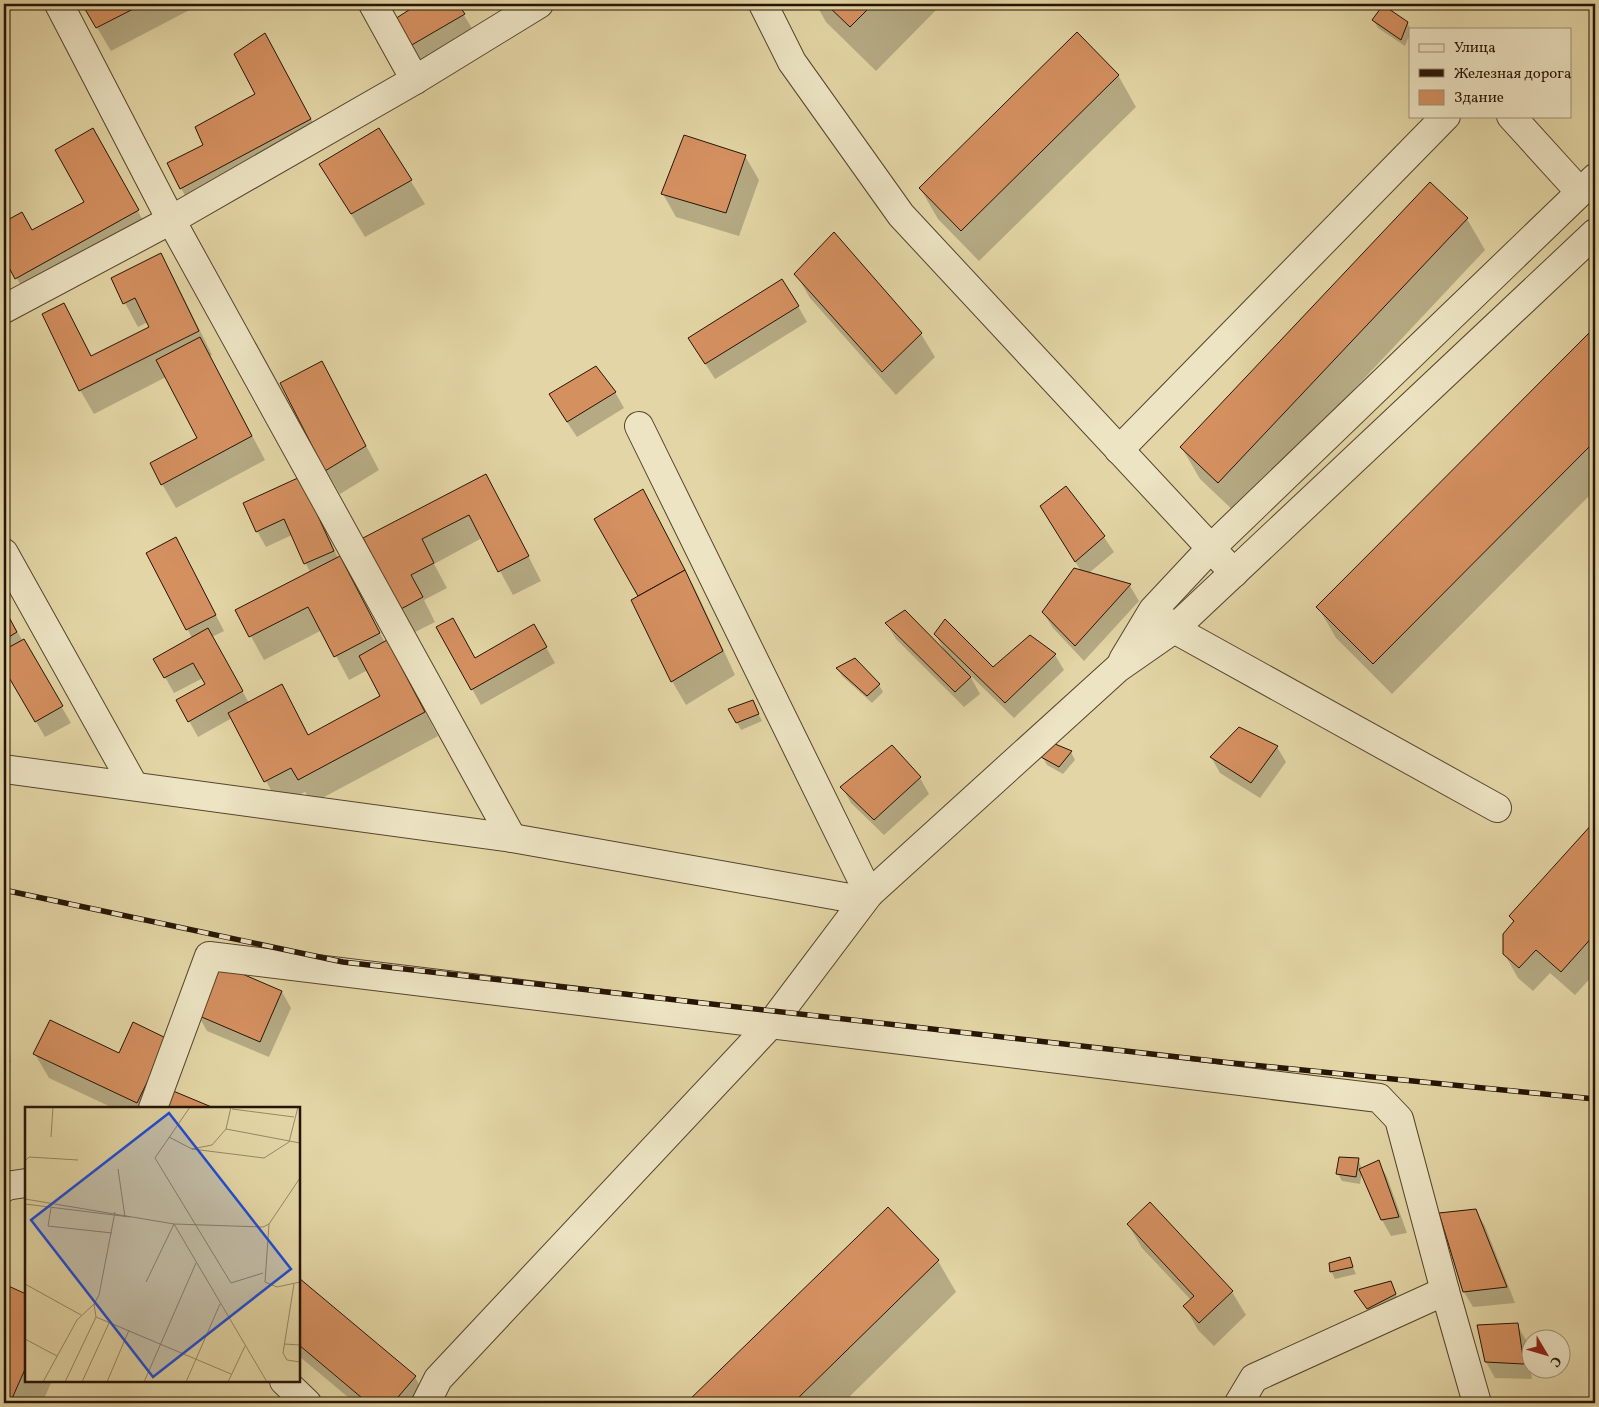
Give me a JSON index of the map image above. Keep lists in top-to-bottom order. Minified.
{"legend":["Улица","Железная дорога","Здание"],"north":"bottom right"}
